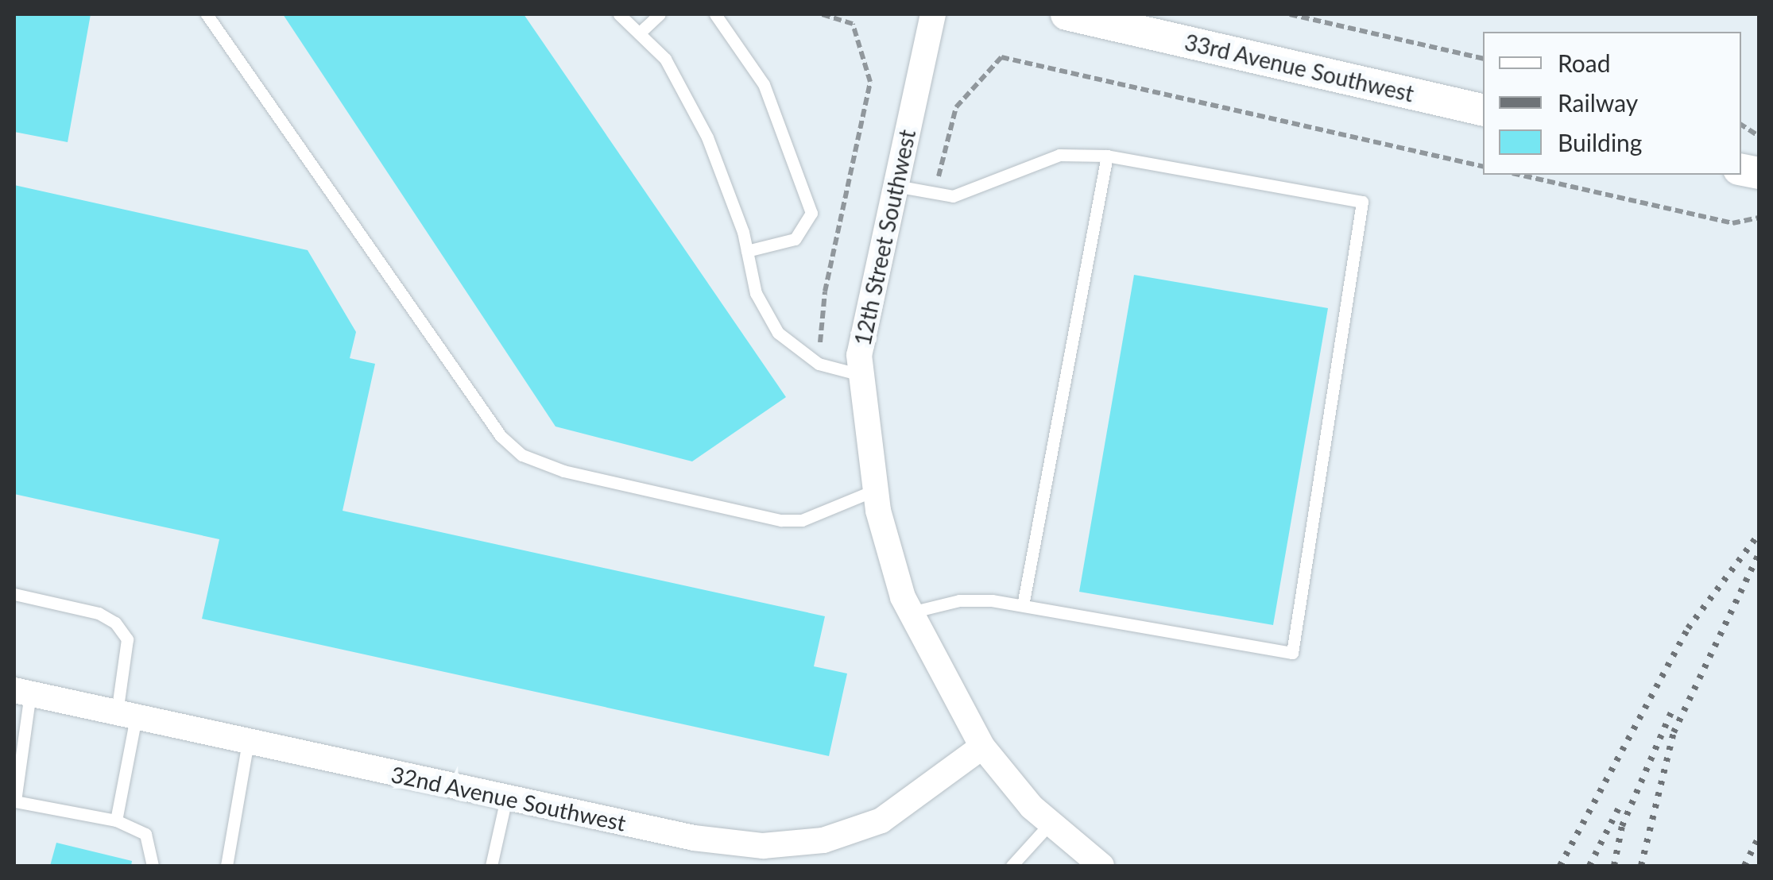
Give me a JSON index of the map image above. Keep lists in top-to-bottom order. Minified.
{"streets":{"street":["33rd Avenue Southwest","12th Street Southwest","32nd Avenue Southwest"]},"crossings":[["12th Street Southwest","32nd Avenue Southwest"]],"legend":["Road","Railway","Building"]}
